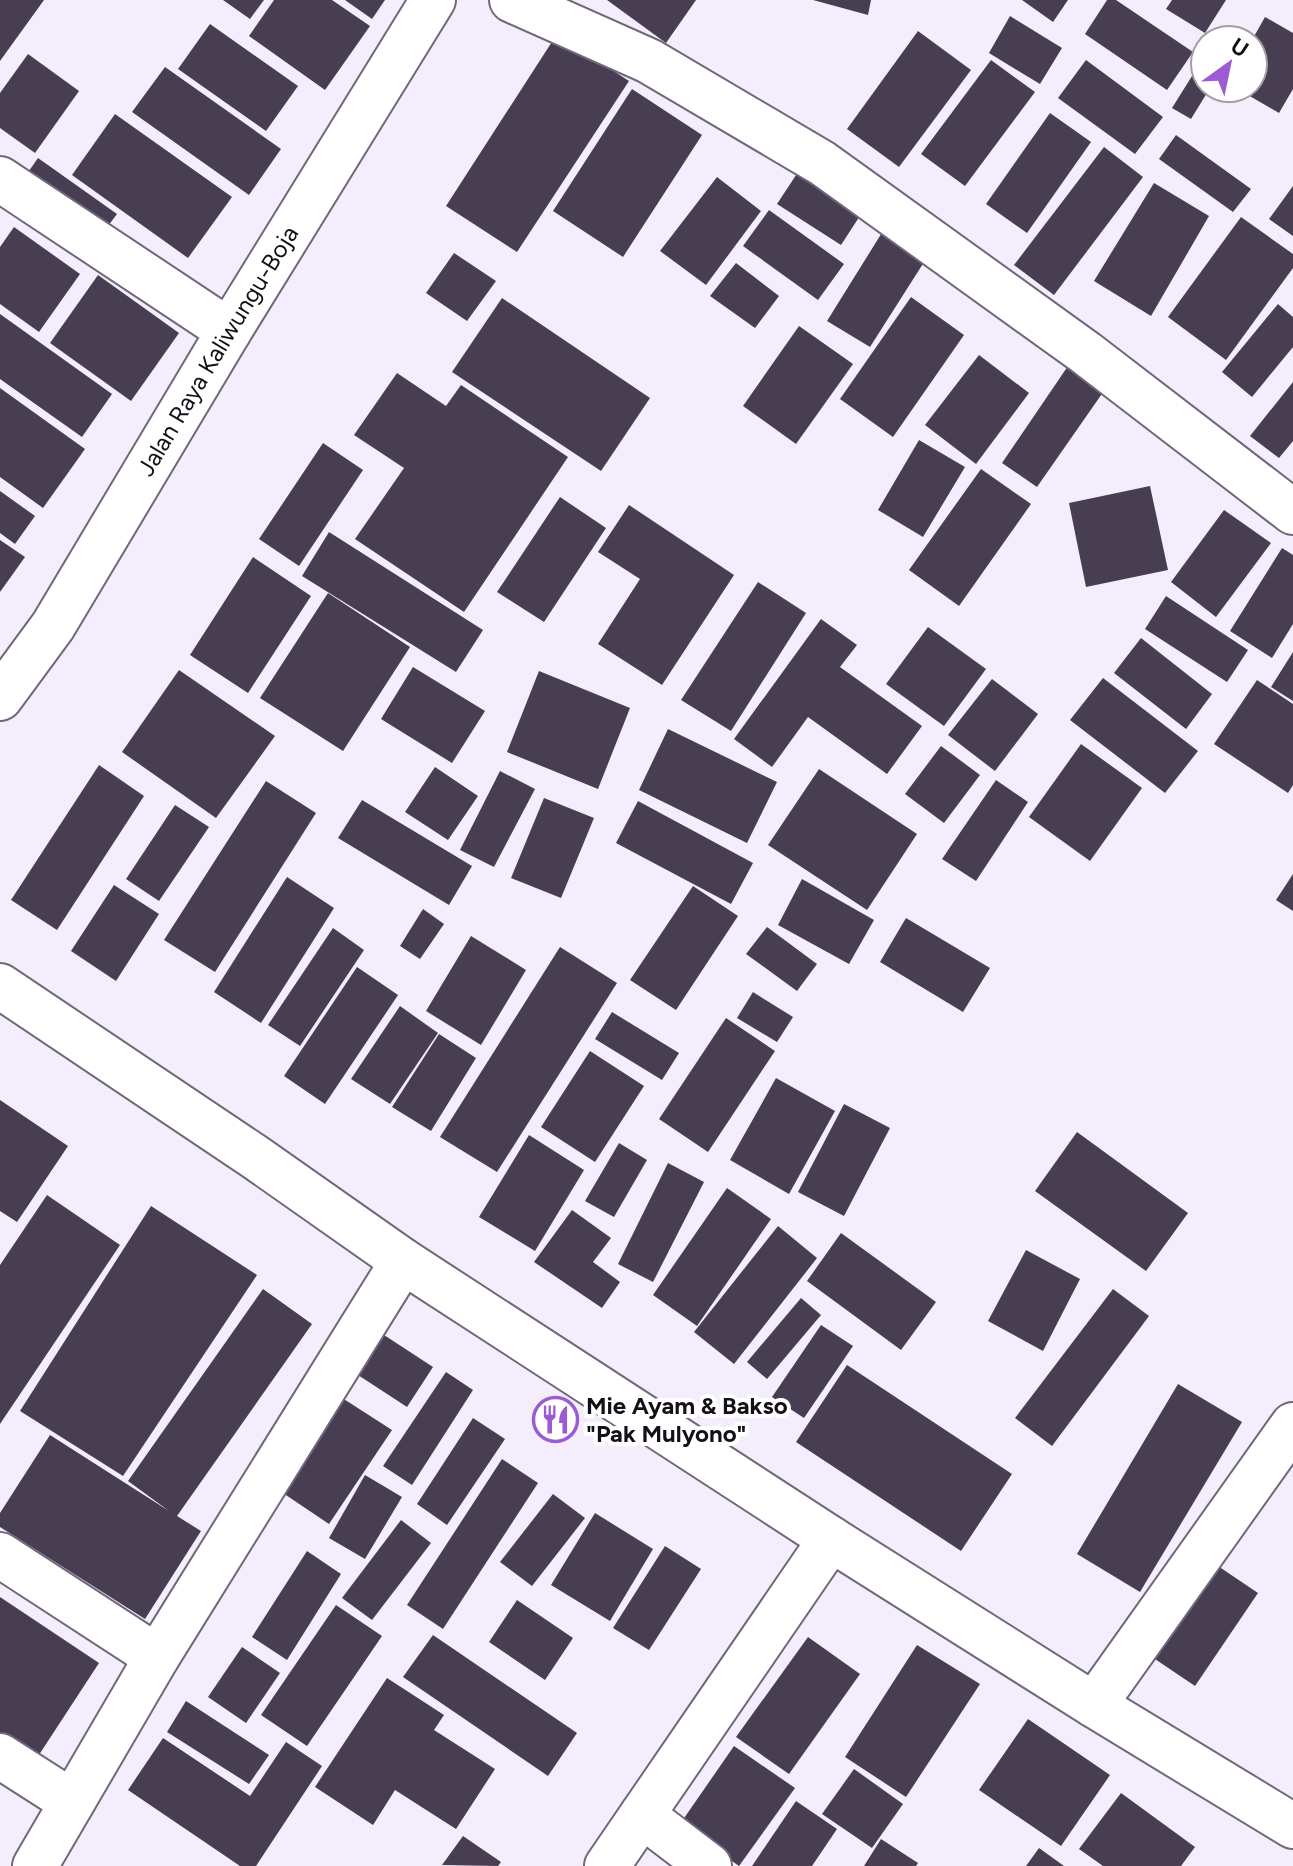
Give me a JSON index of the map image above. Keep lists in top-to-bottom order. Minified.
{"streets":{"street":["Jalan Raya Kaliwungu-Boja"]},"places":{"restaurant":["Mie Ayam & Bakso \"Pak Mulyono\""]},"north":"top right"}
